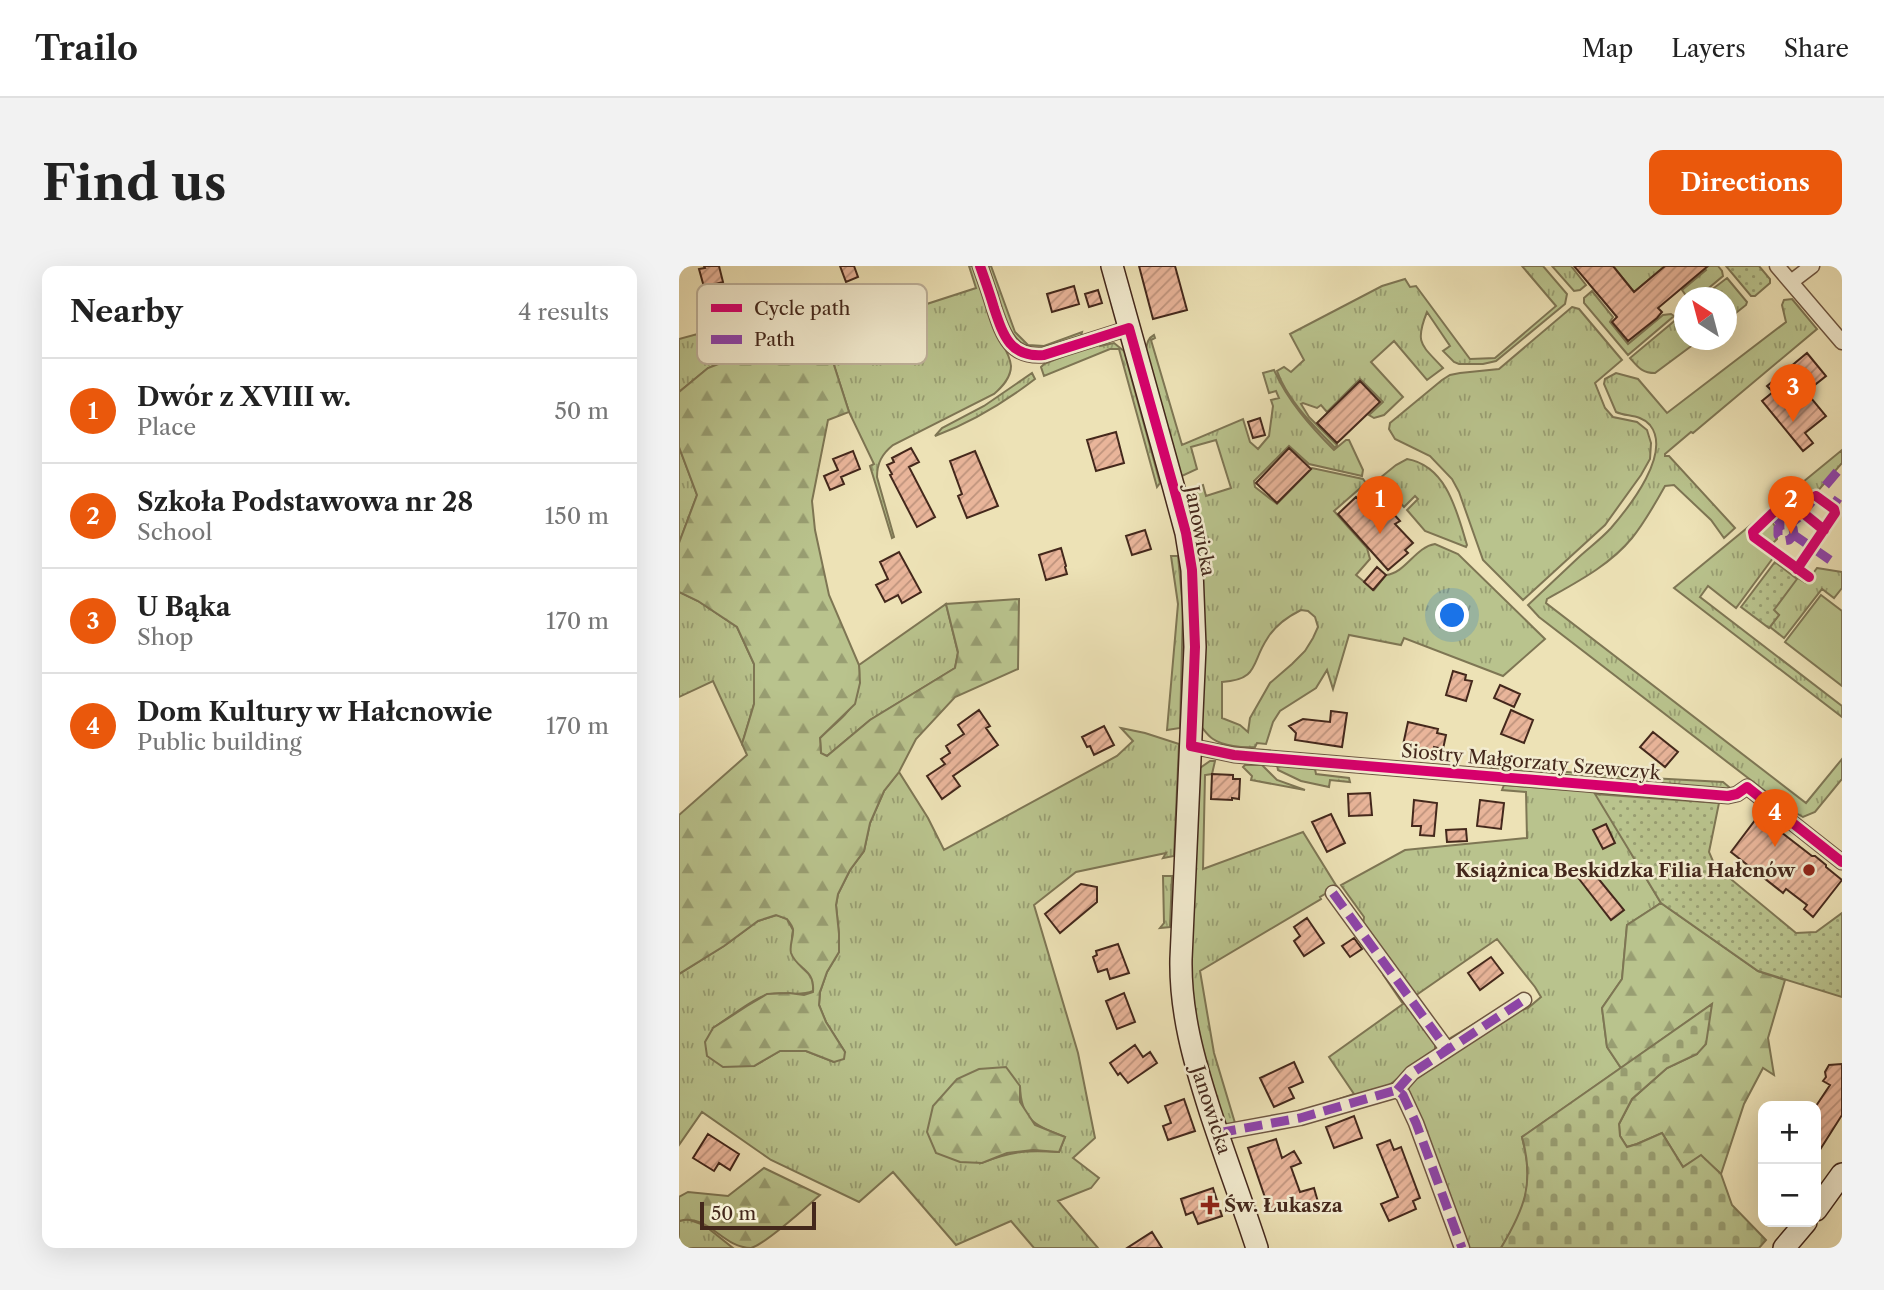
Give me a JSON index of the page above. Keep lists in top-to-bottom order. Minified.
{"streets":{"street":["Janowicka","Siostry Małgorzaty Szewczyk"]},"crossings":[["Janowicka","Siostry Małgorzaty Szewczyk"]],"places":{"other":["Książnica Beskidzka Filia Hałcnów"],"health":["Św. Łukasza"]},"legend":["Cycle path","Path"],"scale_bar":"50 m","north":"top left","page":{"header":"Trailo","nav":["Map","Layers","Share"],"buttons":"Directions","title":"Find us","heading":["Nearby","4 results"],"list":[{"mark":"1","name":"Dwór z XVIII w.","note":"Place","value":"50 m"},{"mark":"2","name":"Szkoła Podstawowa nr 28","note":"School","value":"150 m"},{"mark":"3","name":"U Bąka","note":"Shop","value":"170 m"},{"mark":"4","name":"Dom Kultury w Hałcnowie","note":"Public building","value":"170 m"}],"pins":["3","1","2","4"],"map_buttons":["+","−"],"scale":"50 m"}}
